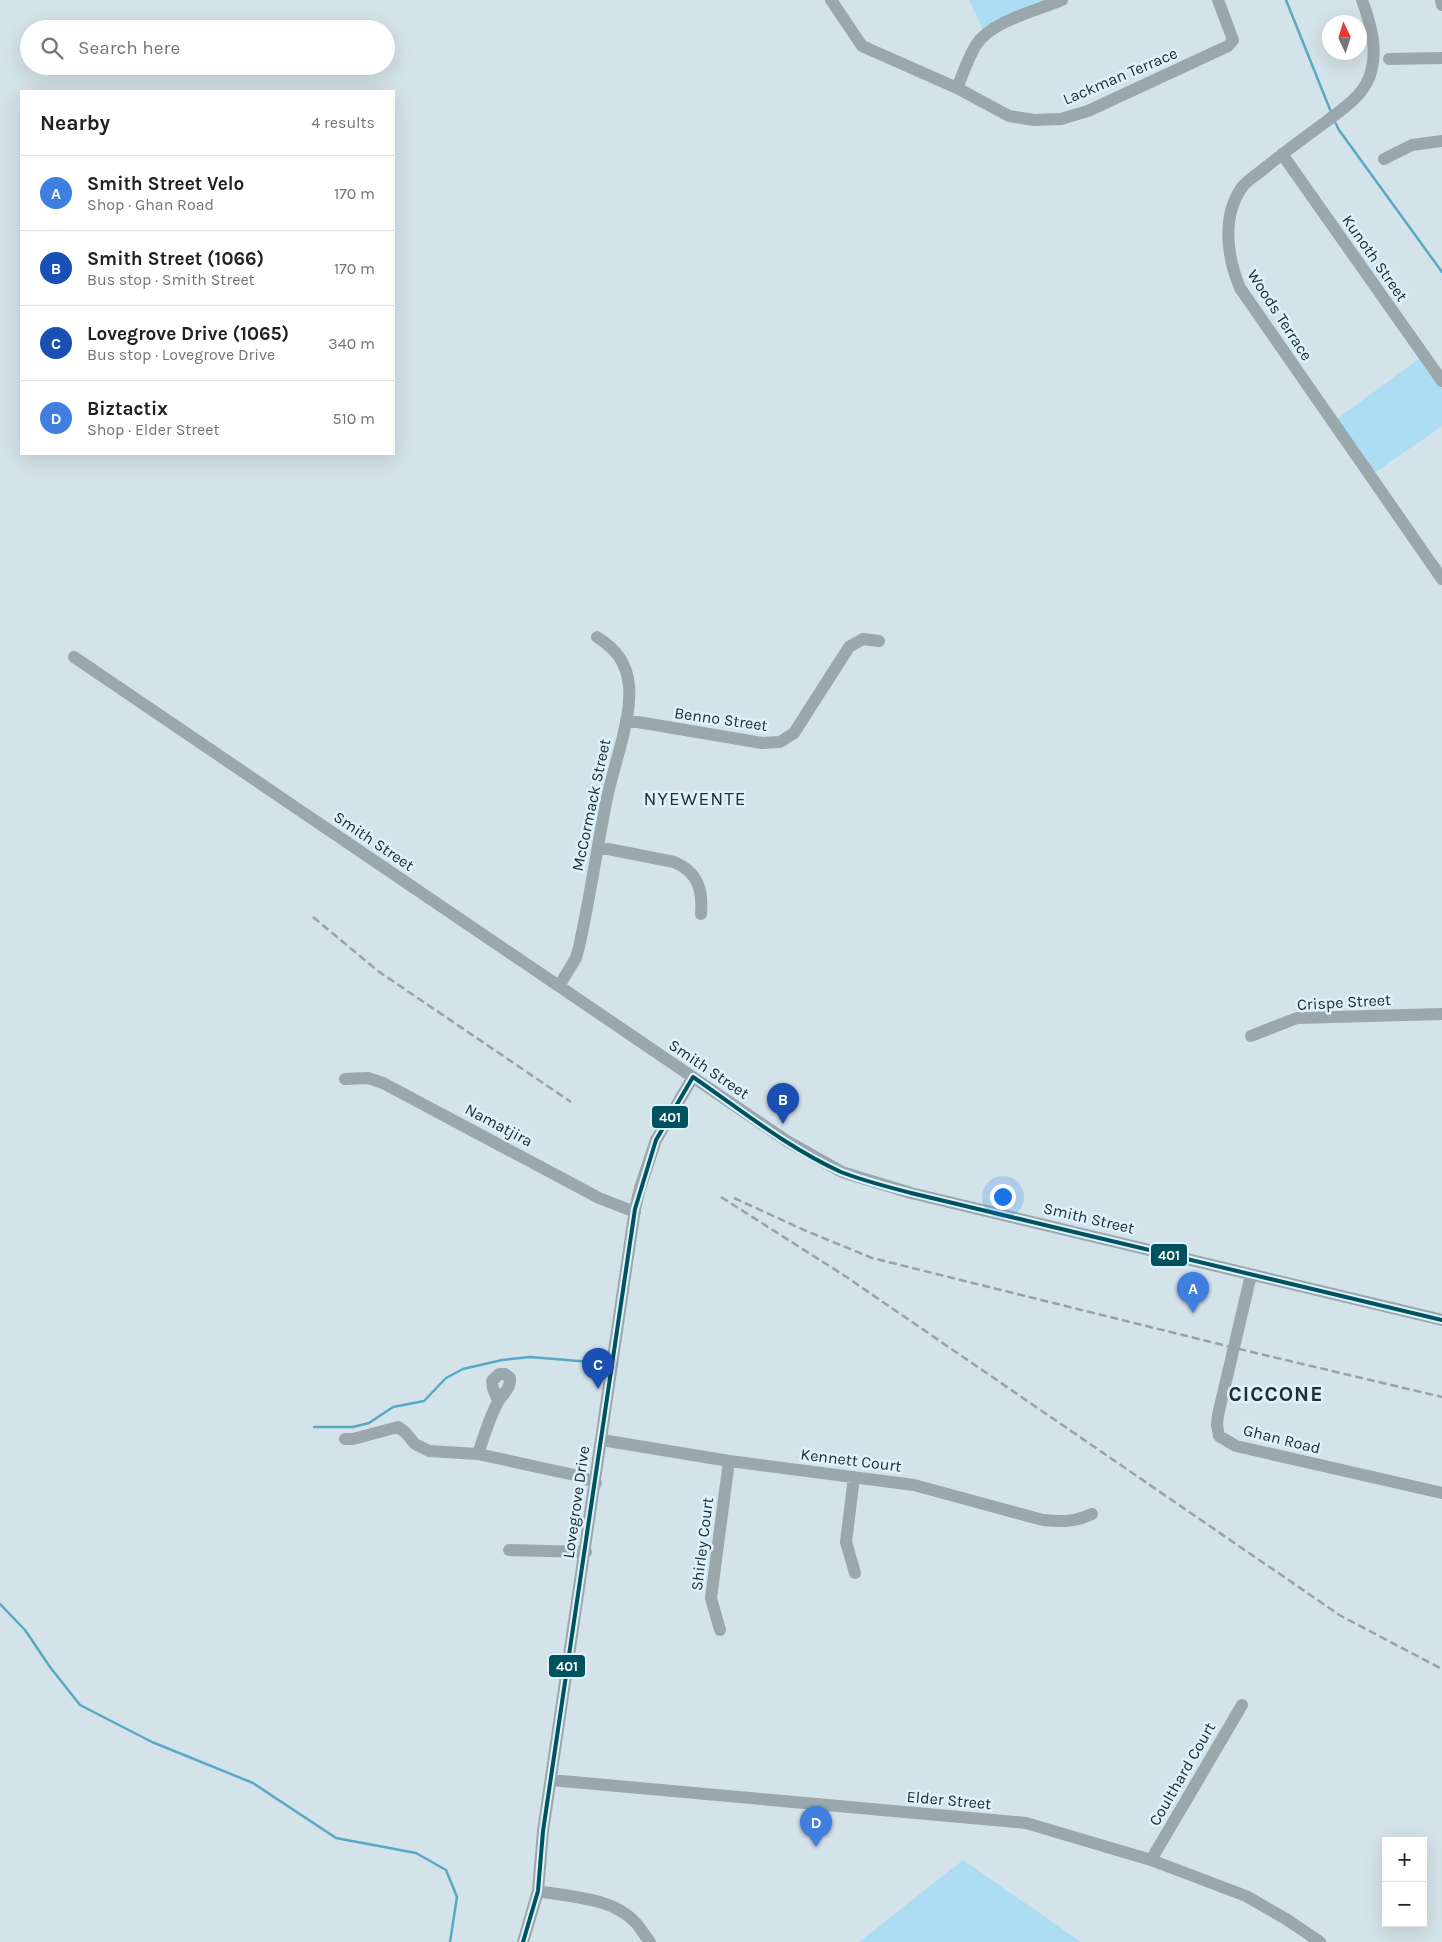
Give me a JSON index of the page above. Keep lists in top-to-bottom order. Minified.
{"streets":{"street":["Lackman Terrace","Kunoth Street","Woods Terrace","Benno Street","McCormack Street","Smith Street","Crispe Street","Namatjira","Ghan Road","Kennett Court","Lovegrove Drive","Shirley Court","Coulthard Court","Elder Street"]},"crossings":[["Kunoth Street","Woods Terrace"],["Benno Street","McCormack Street"],["McCormack Street","Smith Street"],["Smith Street","Ghan Road"],["Smith Street","Lovegrove Drive"],["Namatjira","Lovegrove Drive"],["Kennett Court","Lovegrove Drive"],["Kennett Court","Shirley Court"],["Lovegrove Drive","Elder Street"],["Coulthard Court","Elder Street"]],"districts":["NYEWENTE","CICCONE"],"lines":["transit line 401"],"north":"top","page":{"search":"Search here","heading":["Nearby","4 results"],"list":[{"mark":"A","name":"Smith Street Velo","note":"Shop · Ghan Road","value":"170 m"},{"mark":"B","name":"Smith Street (1066)","note":"Bus stop · Smith Street","value":"170 m"},{"mark":"C","name":"Lovegrove Drive (1065)","note":"Bus stop · Lovegrove Drive","value":"340 m"},{"mark":"D","name":"Biztactix","note":"Shop · Elder Street","value":"510 m"}],"pins":["B","A","C","D"],"map_buttons":["+","−"]}}
